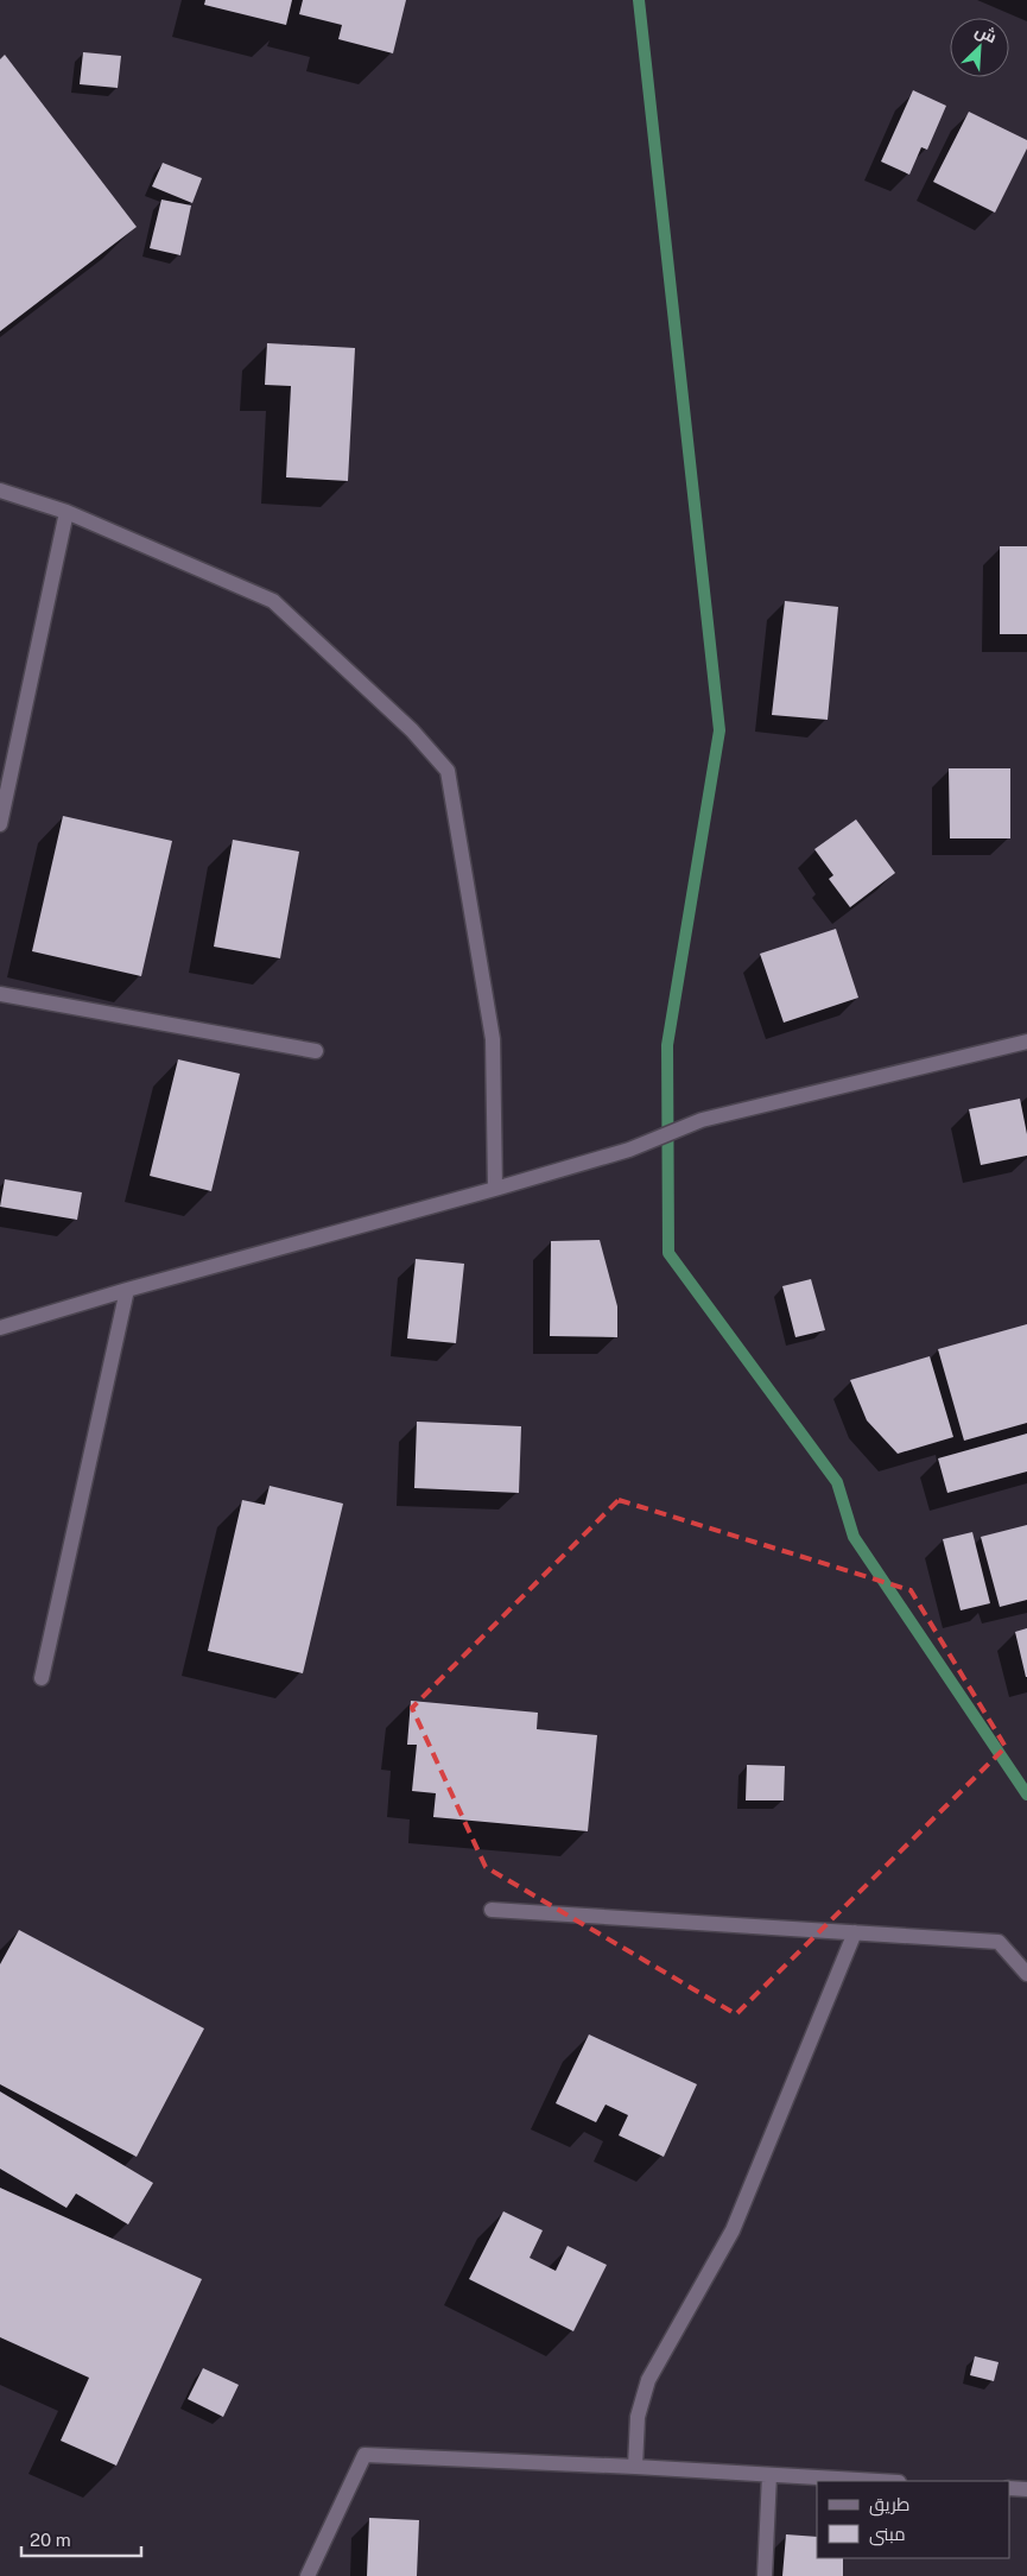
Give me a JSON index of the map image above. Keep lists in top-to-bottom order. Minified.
{"legend":["طريق","مبنى"],"scale_bar":"20 m","north":"top right"}
